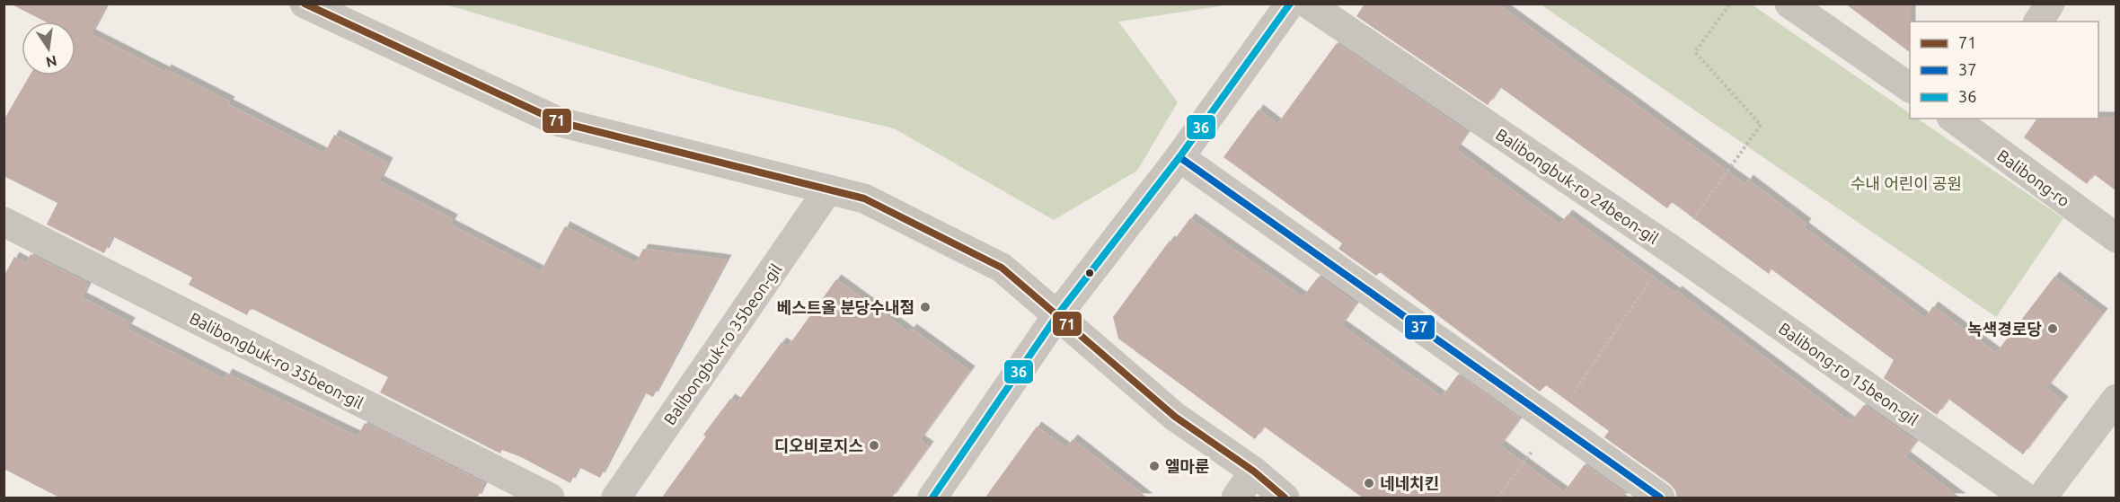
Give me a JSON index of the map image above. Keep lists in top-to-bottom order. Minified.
{"streets":{"street":["Balibong-ro","Balibongbuk-ro 24beon-gil","Balibongbuk-ro 35beon-gil","Balibong-ro 15beon-gil"]},"crossings":[["Balibongbuk-ro 24beon-gil","Balibong-ro 15beon-gil"]],"parks":["수내 어린이 공원"],"places":["베스트올 분당수내점","녹색경로당","디오비로지스","엘마룬","네네치킨"],"lines":["transit line 71","transit line 36","transit line 37"],"legend":["71","37","36"],"north":"bottom"}
